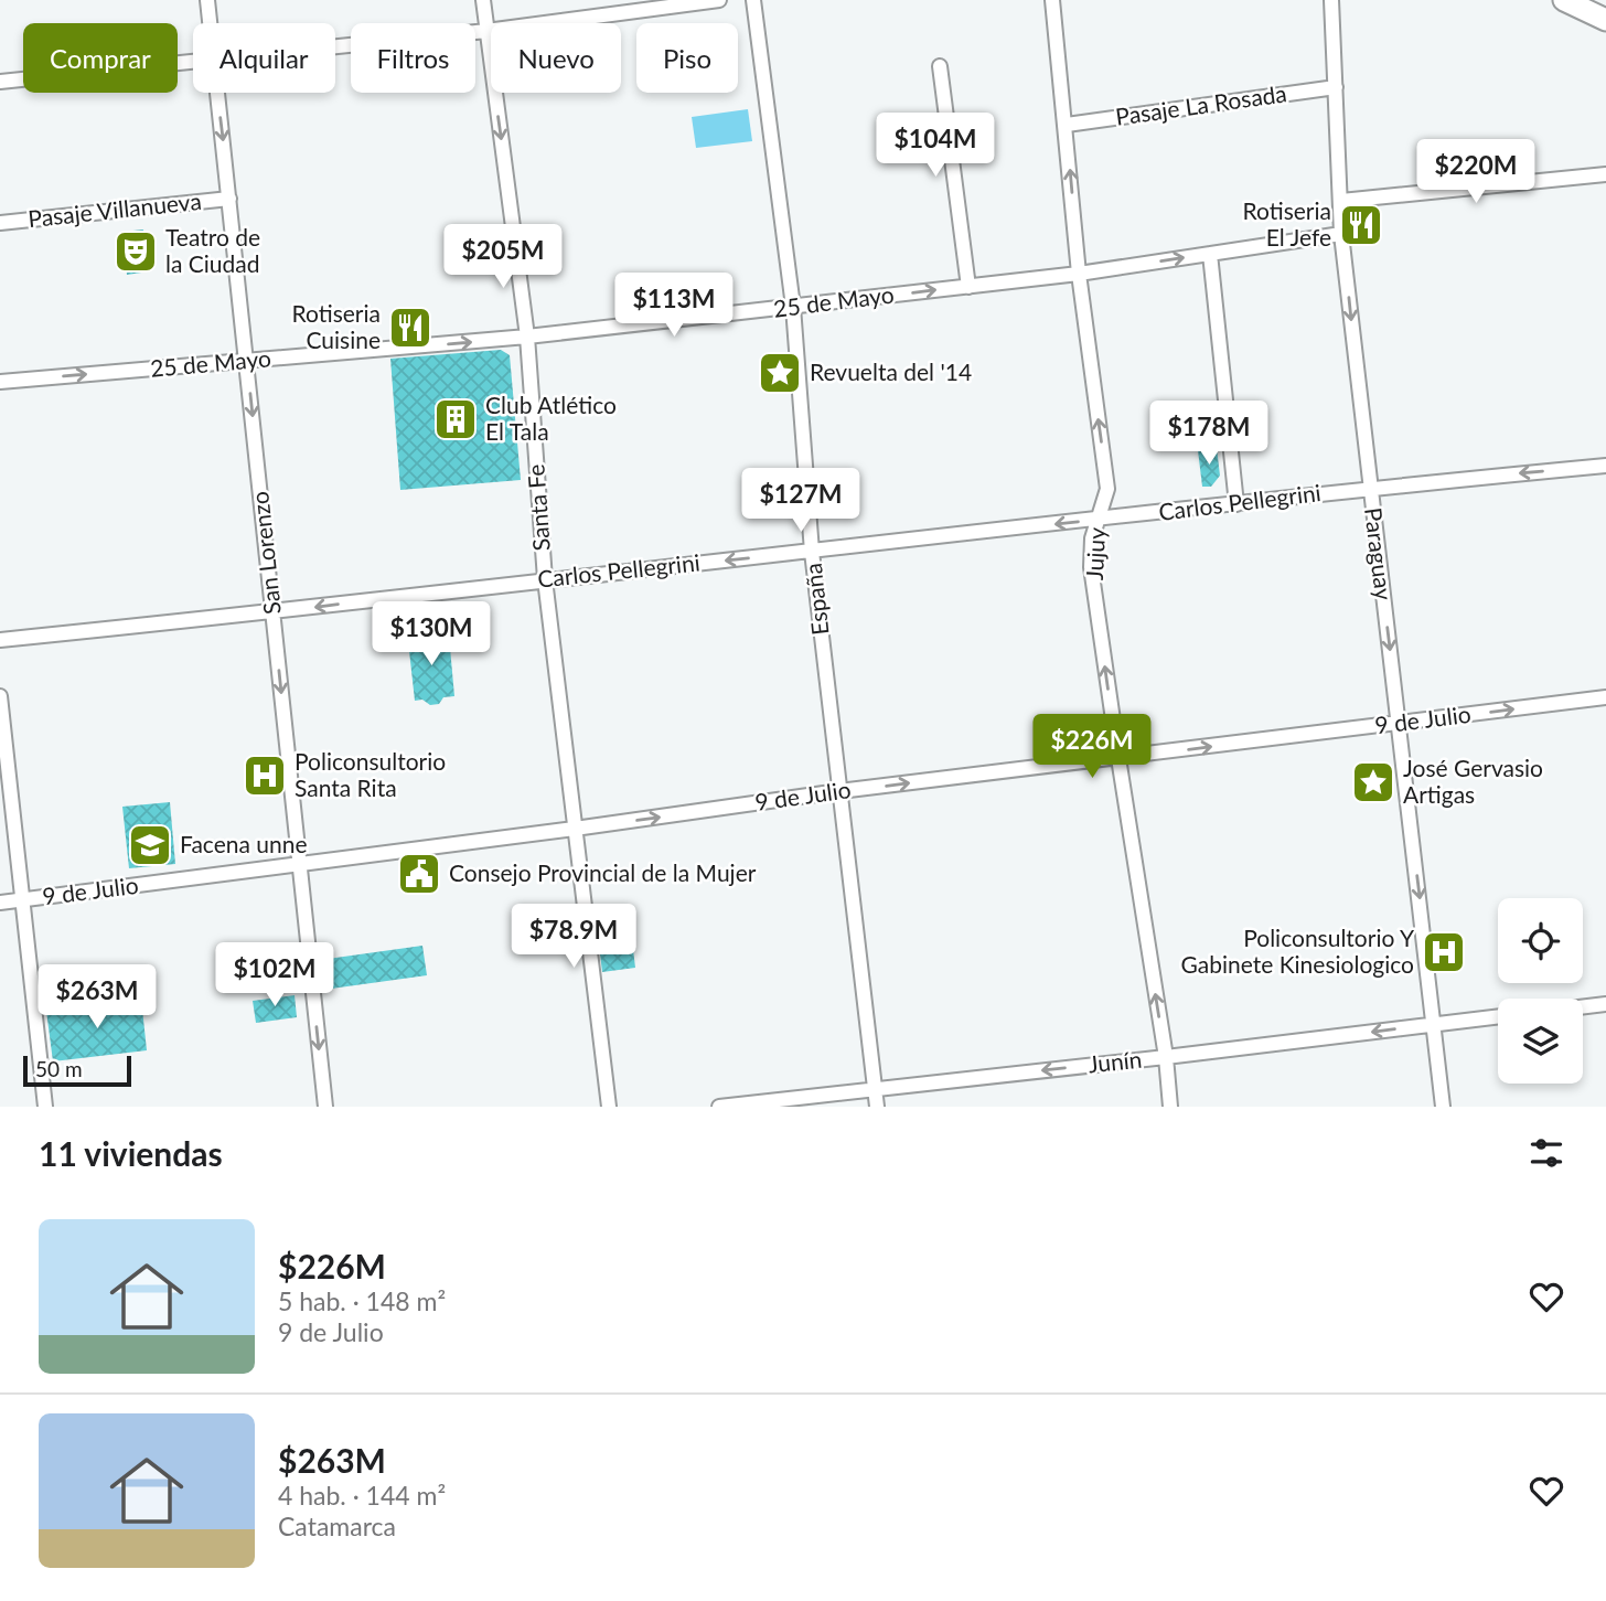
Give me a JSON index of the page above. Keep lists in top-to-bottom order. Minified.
{"streets":{"street":["Pasaje La Rosada","Pasaje Villanueva","25 de Mayo","Carlos Pellegrini","Santa Fe","San Lorenzo","Jujuy","Paraguay","España","9 de Julio","Junín"]},"crossings":[["Pasaje La Rosada","Jujuy"],["Pasaje La Rosada","Paraguay"],["Pasaje Villanueva","San Lorenzo"],["25 de Mayo","Santa Fe"],["25 de Mayo","San Lorenzo"],["25 de Mayo","Jujuy"],["25 de Mayo","Paraguay"],["25 de Mayo","España"],["Carlos Pellegrini","Santa Fe"],["Carlos Pellegrini","San Lorenzo"],["Carlos Pellegrini","Jujuy"],["Carlos Pellegrini","Paraguay"],["Carlos Pellegrini","España"],["Santa Fe","9 de Julio"],["San Lorenzo","9 de Julio"],["Jujuy","9 de Julio"],["Jujuy","Junín"],["Paraguay","9 de Julio"],["Paraguay","Junín"],["España","9 de Julio"],["España","Junín"]],"one_way":["25 de Mayo","Carlos Pellegrini","San Lorenzo","Jujuy","Paraguay","9 de Julio","Junín"],"places":{"restaurant":["Rotiseria El Jefe","Rotiseria Cuisine"],"theatre":["Teatro de la Ciudad"],"place":["Revuelta del '14","José Gervasio Artigas"],"building":["Club Atlético El Tala"],"hospital":["Policonsultorio Santa Rita","Policonsultorio Y Gabinete Kinesiologico"],"school or university":["Facena unne"],"public building":["Consejo Provincial de la Mujer"]},"scale_bar":"50 m","page":{"chip":["Comprar","Alquilar","Filtros","Nuevo","Piso"],"price":["$104M","$220M","$205M","$113M","$178M","$127M","$130M","$226M","$78.9M","$102M","$263M"],"scale":"50 m","heading":"11 viviendas","list":[{"name":"$226M","note":"5 hab. · 148 m² · 9 de Julio"},{"name":"$263M","note":"4 hab. · 144 m² · Catamarca"}]}}
